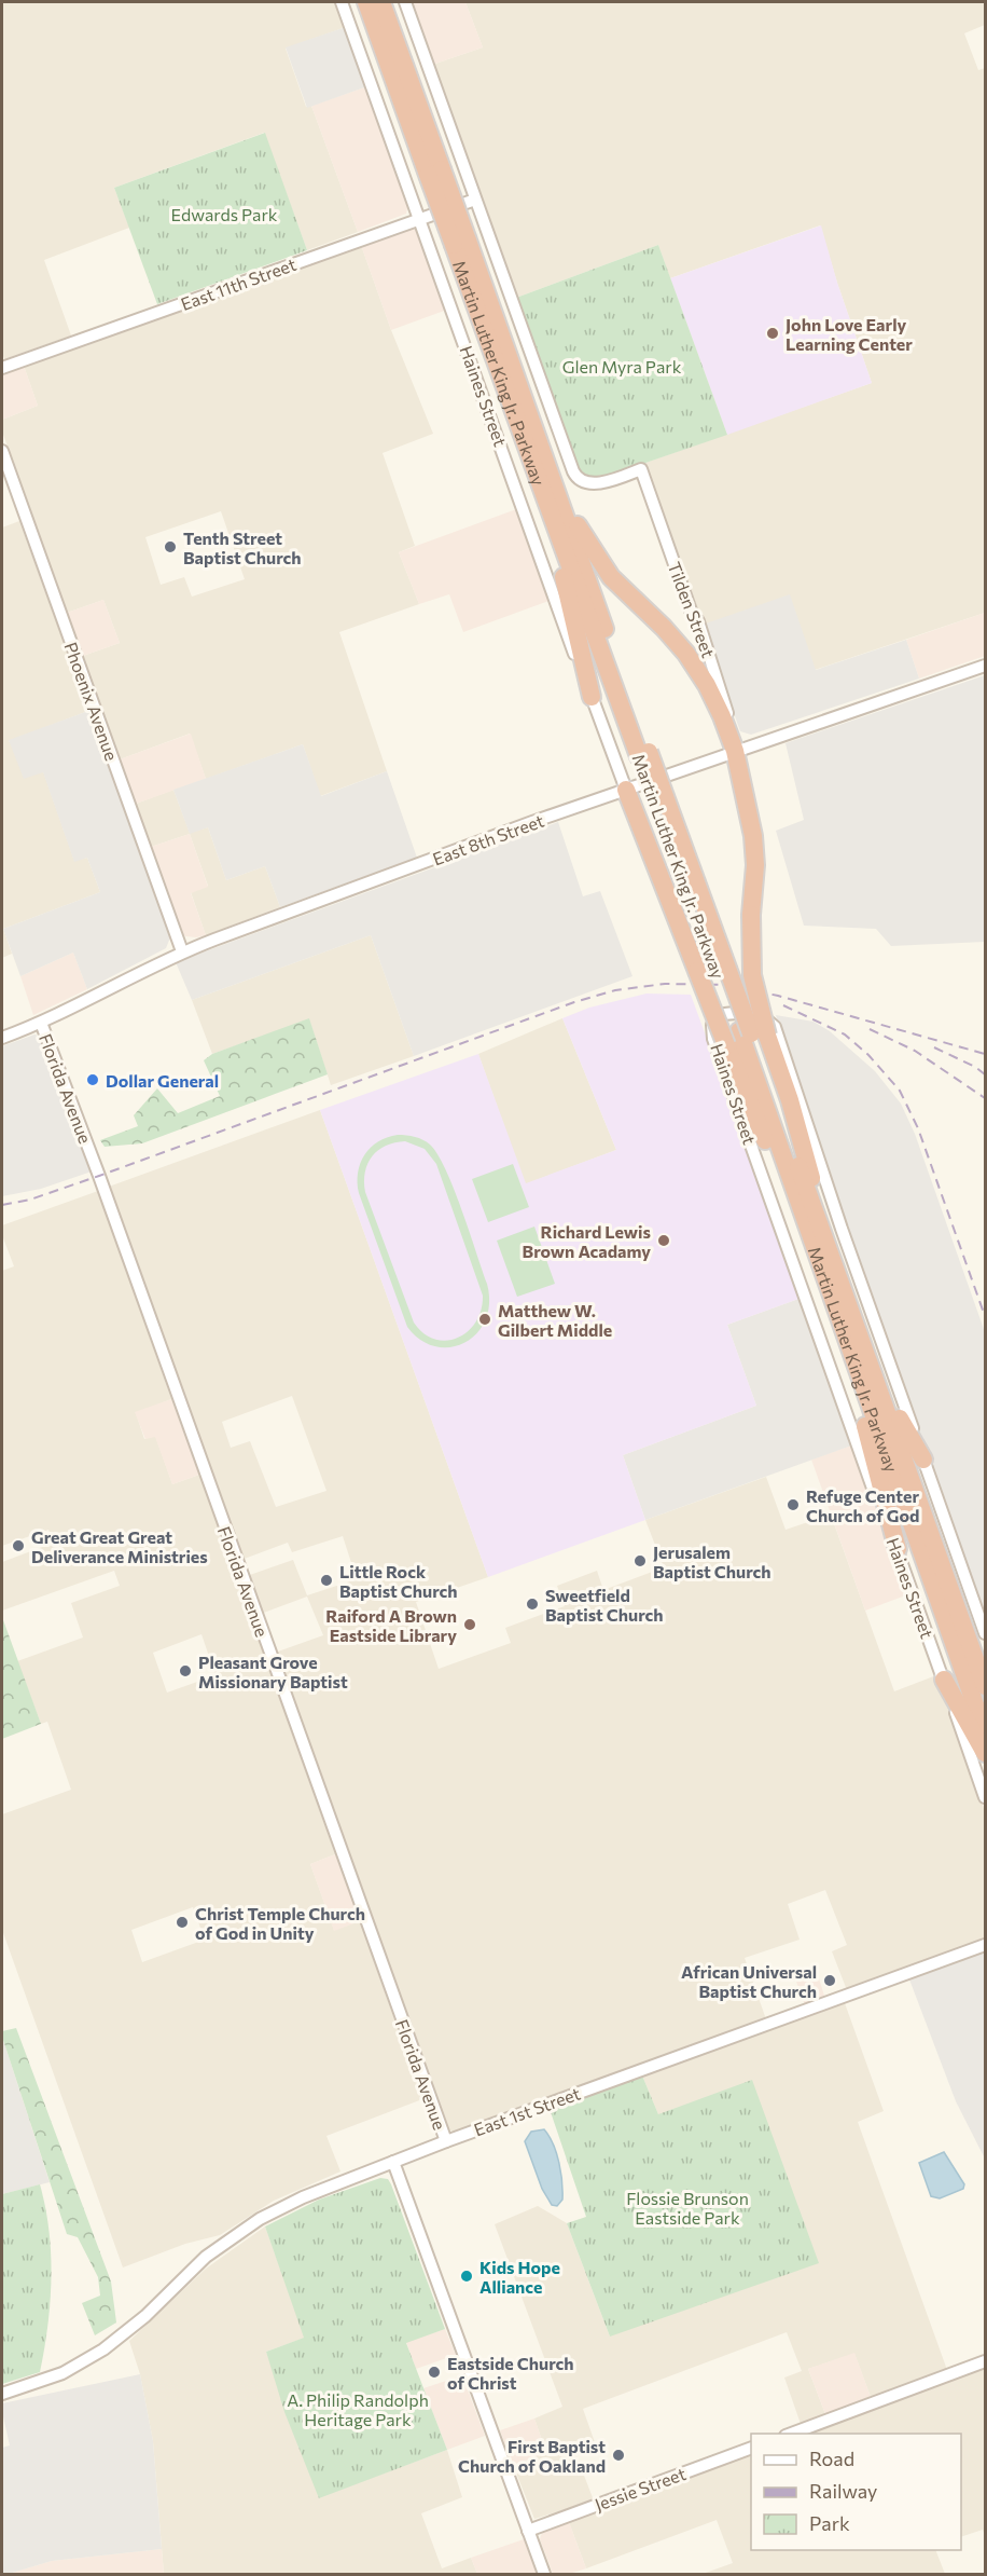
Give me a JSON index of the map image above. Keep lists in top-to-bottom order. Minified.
{"streets":{"highway":["Martin Luther King Jr. Parkway"],"street":["East 11th Street","Haines Street","Tilden Street","Phoenix Avenue","East 8th Street","Florida Avenue","East 1st Street","Jessie Street"]},"crossings":[["East 11th Street","Haines Street"],["East 11th Street","Tilden Street"],["Haines Street","East 8th Street"],["Tilden Street","East 8th Street"],["Phoenix Avenue","East 8th Street"],["East 8th Street","Florida Avenue"],["Florida Avenue","East 1st Street"]],"parks":["Edwards Park","Glen Myra Park","Flossie Brunson Eastside Park","A. Philip Randolph Heritage Park"],"places":["John Love Early Learning Center","Tenth Street Baptist Church","Dollar General","Richard Lewis Brown Acadamy","Matthew W. Gilbert Middle","Refuge Center Church of God","Great Great Great Deliverance Ministries","Jerusalem Baptist Church","Little Rock Baptist Church","Sweetfield Baptist Church","Raiford A Brown Eastside Library","Pleasant Grove Missionary Baptist","Christ Temple Church of God in Unity","African Universal Baptist Church","Kids Hope Alliance","Eastside Church of Christ","First Baptist Church of Oakland"],"legend":["Road","Railway","Park"]}
